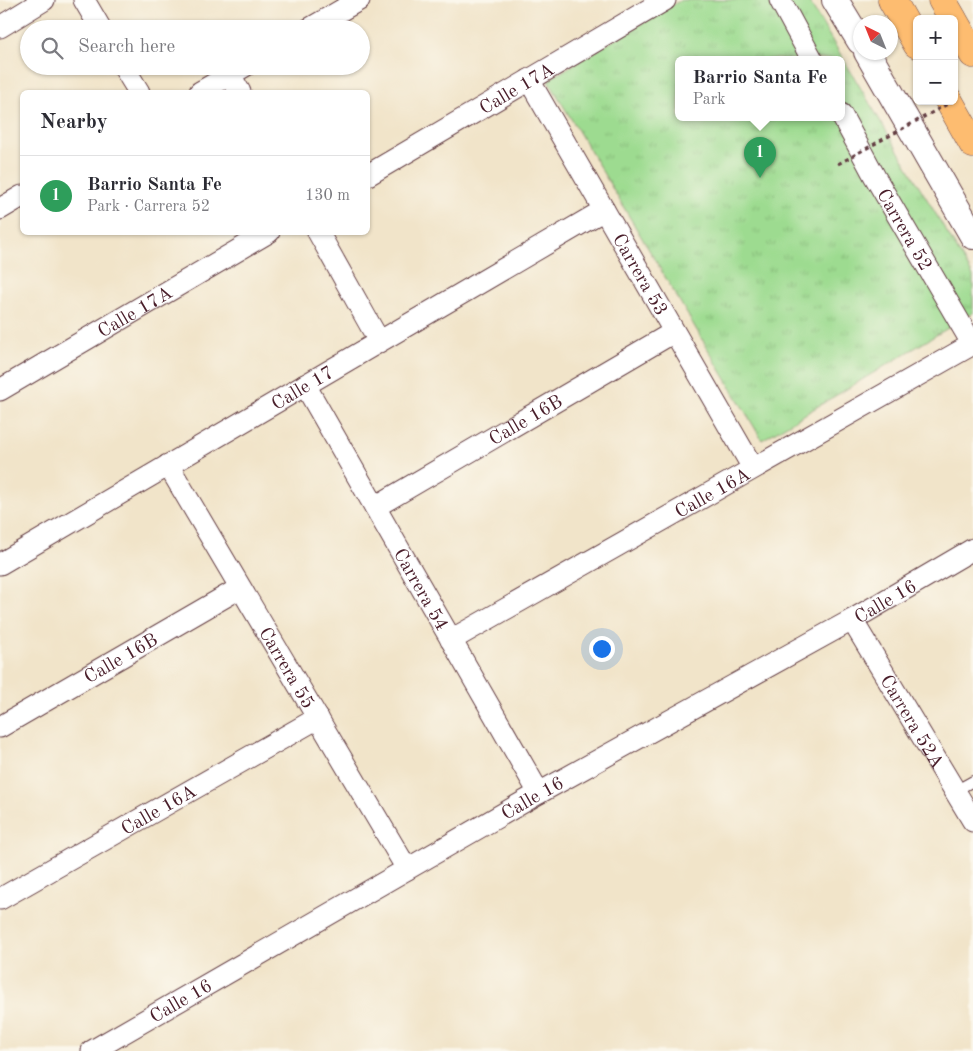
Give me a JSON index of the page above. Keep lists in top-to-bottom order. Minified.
{"streets":{"street":["Calle 17A","Carrera 52","Carrera 53","Calle 17","Calle 16B","Calle 16A","Carrera 54","Calle 16","Carrera 55","Carrera 52A"]},"crossings":[["Calle 17A","Carrera 53"],["Carrera 52","Calle 16A"],["Carrera 53","Calle 17"],["Carrera 53","Calle 16B"],["Carrera 53","Calle 16A"],["Calle 17","Carrera 54"],["Calle 17","Carrera 55"],["Calle 16B","Carrera 54"],["Calle 16B","Carrera 55"],["Calle 16A","Carrera 54"],["Calle 16A","Carrera 55"],["Carrera 54","Calle 16"],["Calle 16","Carrera 55"],["Calle 16","Carrera 52A"]],"north":"top left","page":{"map_buttons":["+","−"],"search":"Search here","popup":["Barrio Santa Fe","Park"],"heading":"Nearby","pins":"1","list":[{"mark":"1","name":"Barrio Santa Fe","note":"Park · Carrera 52","value":"130 m"}]}}
